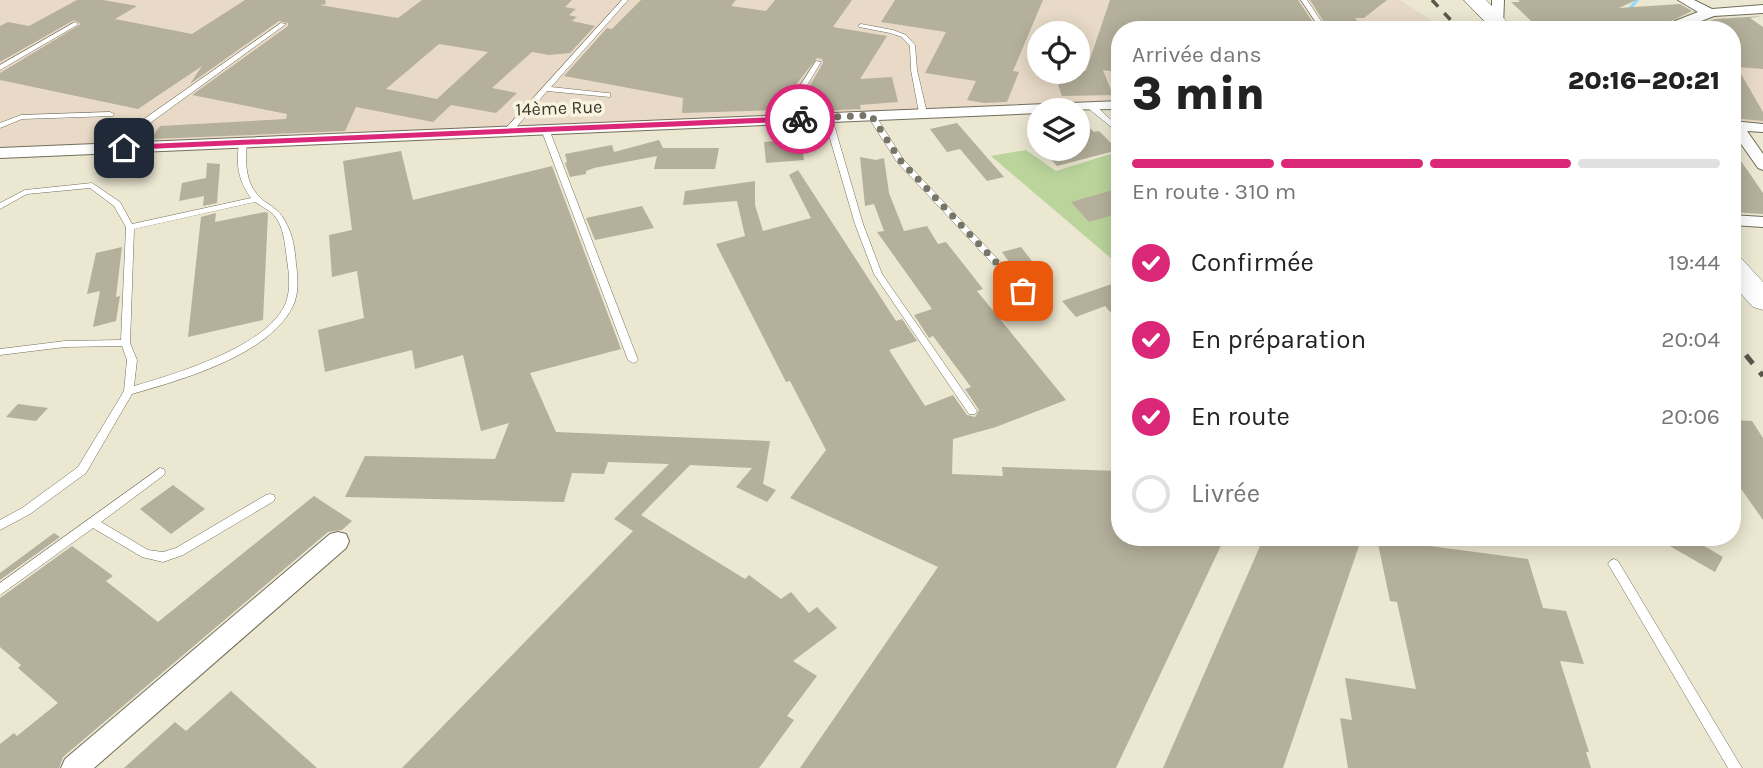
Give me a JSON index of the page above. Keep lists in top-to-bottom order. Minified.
{"streets":{"street":["14ème Rue"]},"page":{"heading":["3 min","Arrivée dans","20:16–20:21"],"bar":"En route · 310 m","list":[["Confirmée","19:44"],["En préparation","20:04"],["En route","20:06"],"Livrée"]}}
